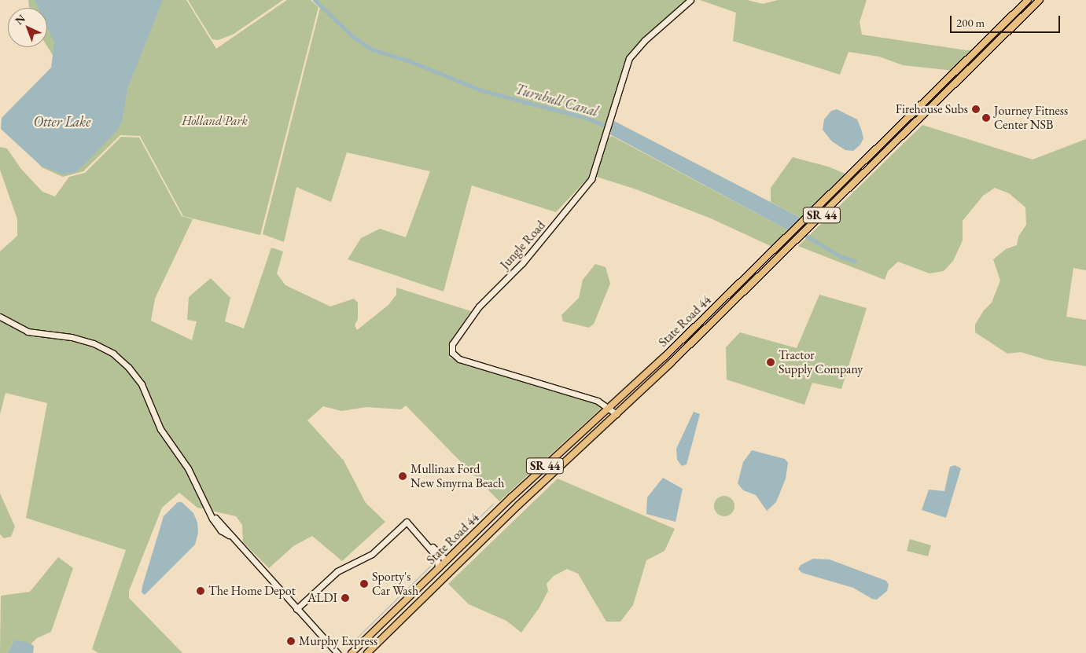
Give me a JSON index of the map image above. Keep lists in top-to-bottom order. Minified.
{"streets":{"main road":["SR 44","State Road 44"],"street":["Jungle Road"]},"crossings":[["Jungle Road","State Road 44"]],"water":["Turnbull Canal","Otter Lake"],"parks":["Holland Park"],"places":["Firehouse Subs","Journey Fitness Center NSB","Tractor Supply Company","Mullinax Ford New Smyrna Beach","Sporty's Car Wash","The Home Depot","ALDI","Murphy Express"],"scale_bar":"200 m","north":"top left"}
